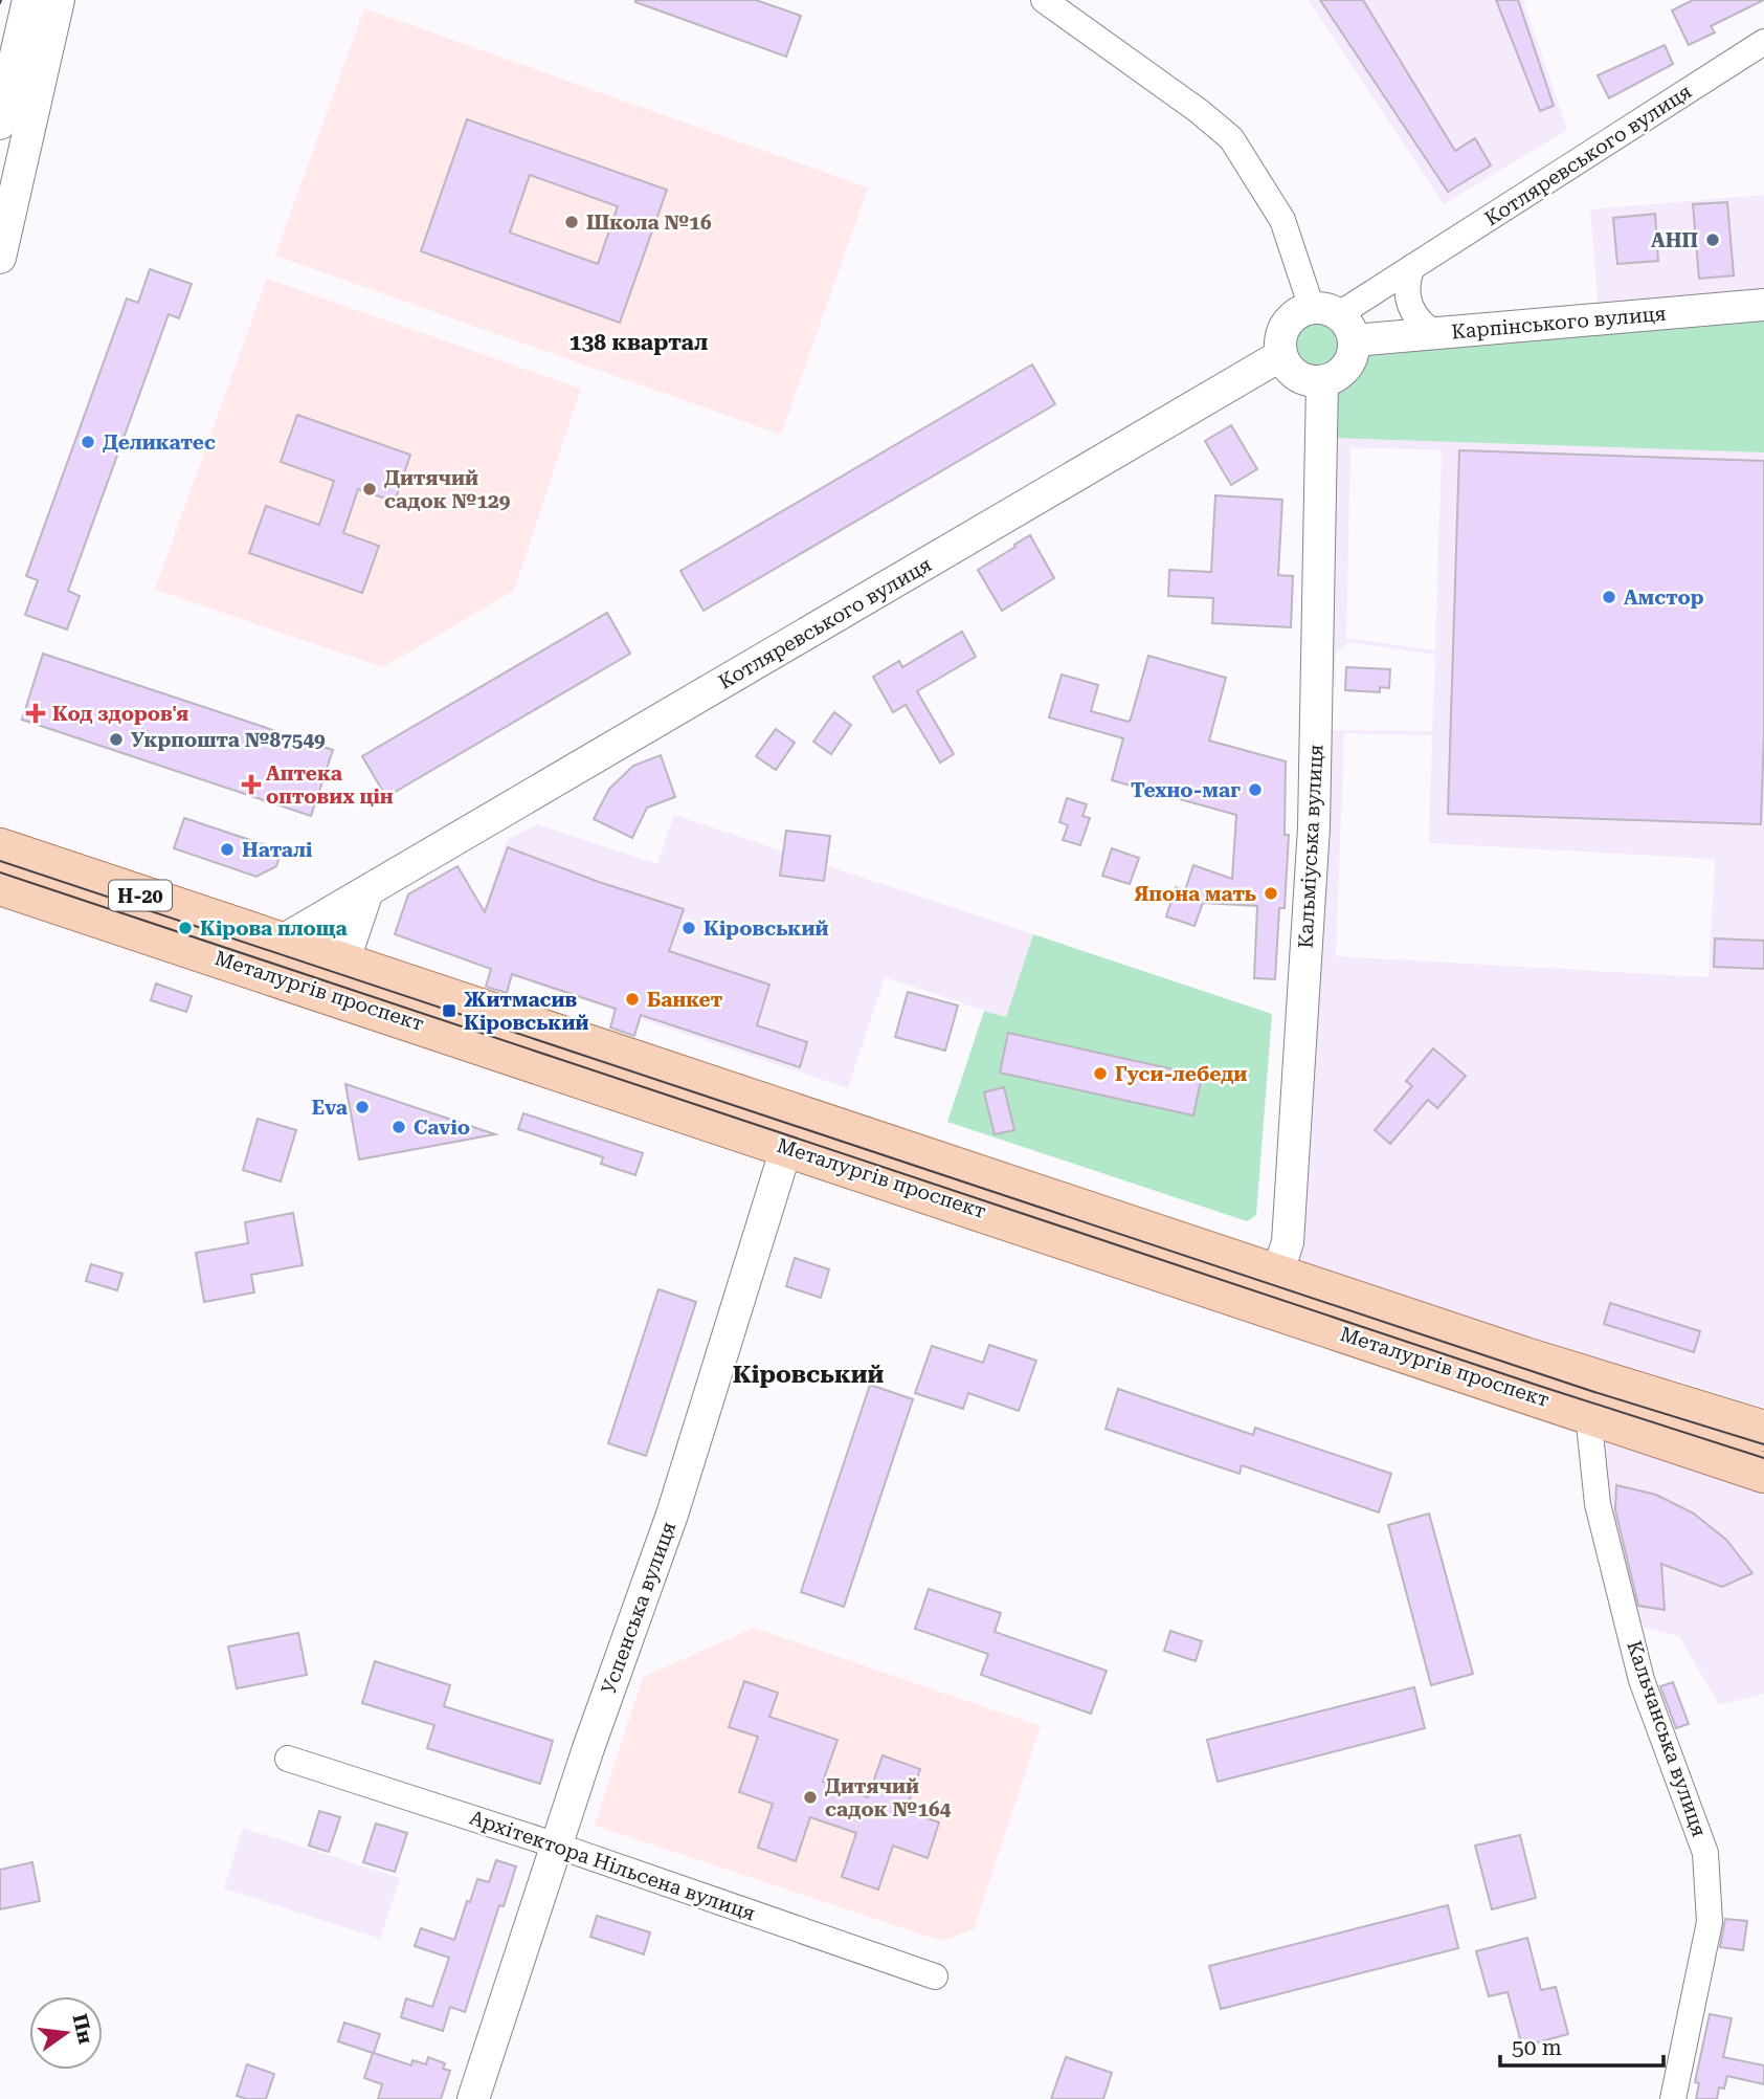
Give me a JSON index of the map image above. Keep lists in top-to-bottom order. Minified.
{"streets":{"main road":["Н-20","Металургів проспект"],"street":["Котляревського вулиця","Карпінського вулиця","Кальміуська вулиця","Успенська вулиця","Кальчанська вулиця","Архітектора Нільсена вулиця"]},"crossings":[["Котляревського вулиця","Карпінського вулиця"],["Котляревського вулиця","Кальміуська вулиця"],["Котляревського вулиця","Металургів проспект"],["Карпінського вулиця","Кальміуська вулиця"],["Кальміуська вулиця","Металургів проспект"],["Металургів проспект","Успенська вулиця"],["Металургів проспект","Кальчанська вулиця"],["Успенська вулиця","Архітектора Нільсена вулиця"]],"districts":["138 квартал","Кіровський"],"places":{"other":["Школа №16","АНП","Деликатес","Дитячий садок №129","Амстор","Укрпошта №87549","Техно-маг","Наталі","Япона мать","Кірова площа","Кіровський","Банкет","Гуси-лебеди","Eva","Cavio","Дитячий садок №164"],"health":["Код здоров'я","Аптека оптових цін"],"transit":["Житмасив Кіровський"]},"scale_bar":"50 m","north":"right"}
